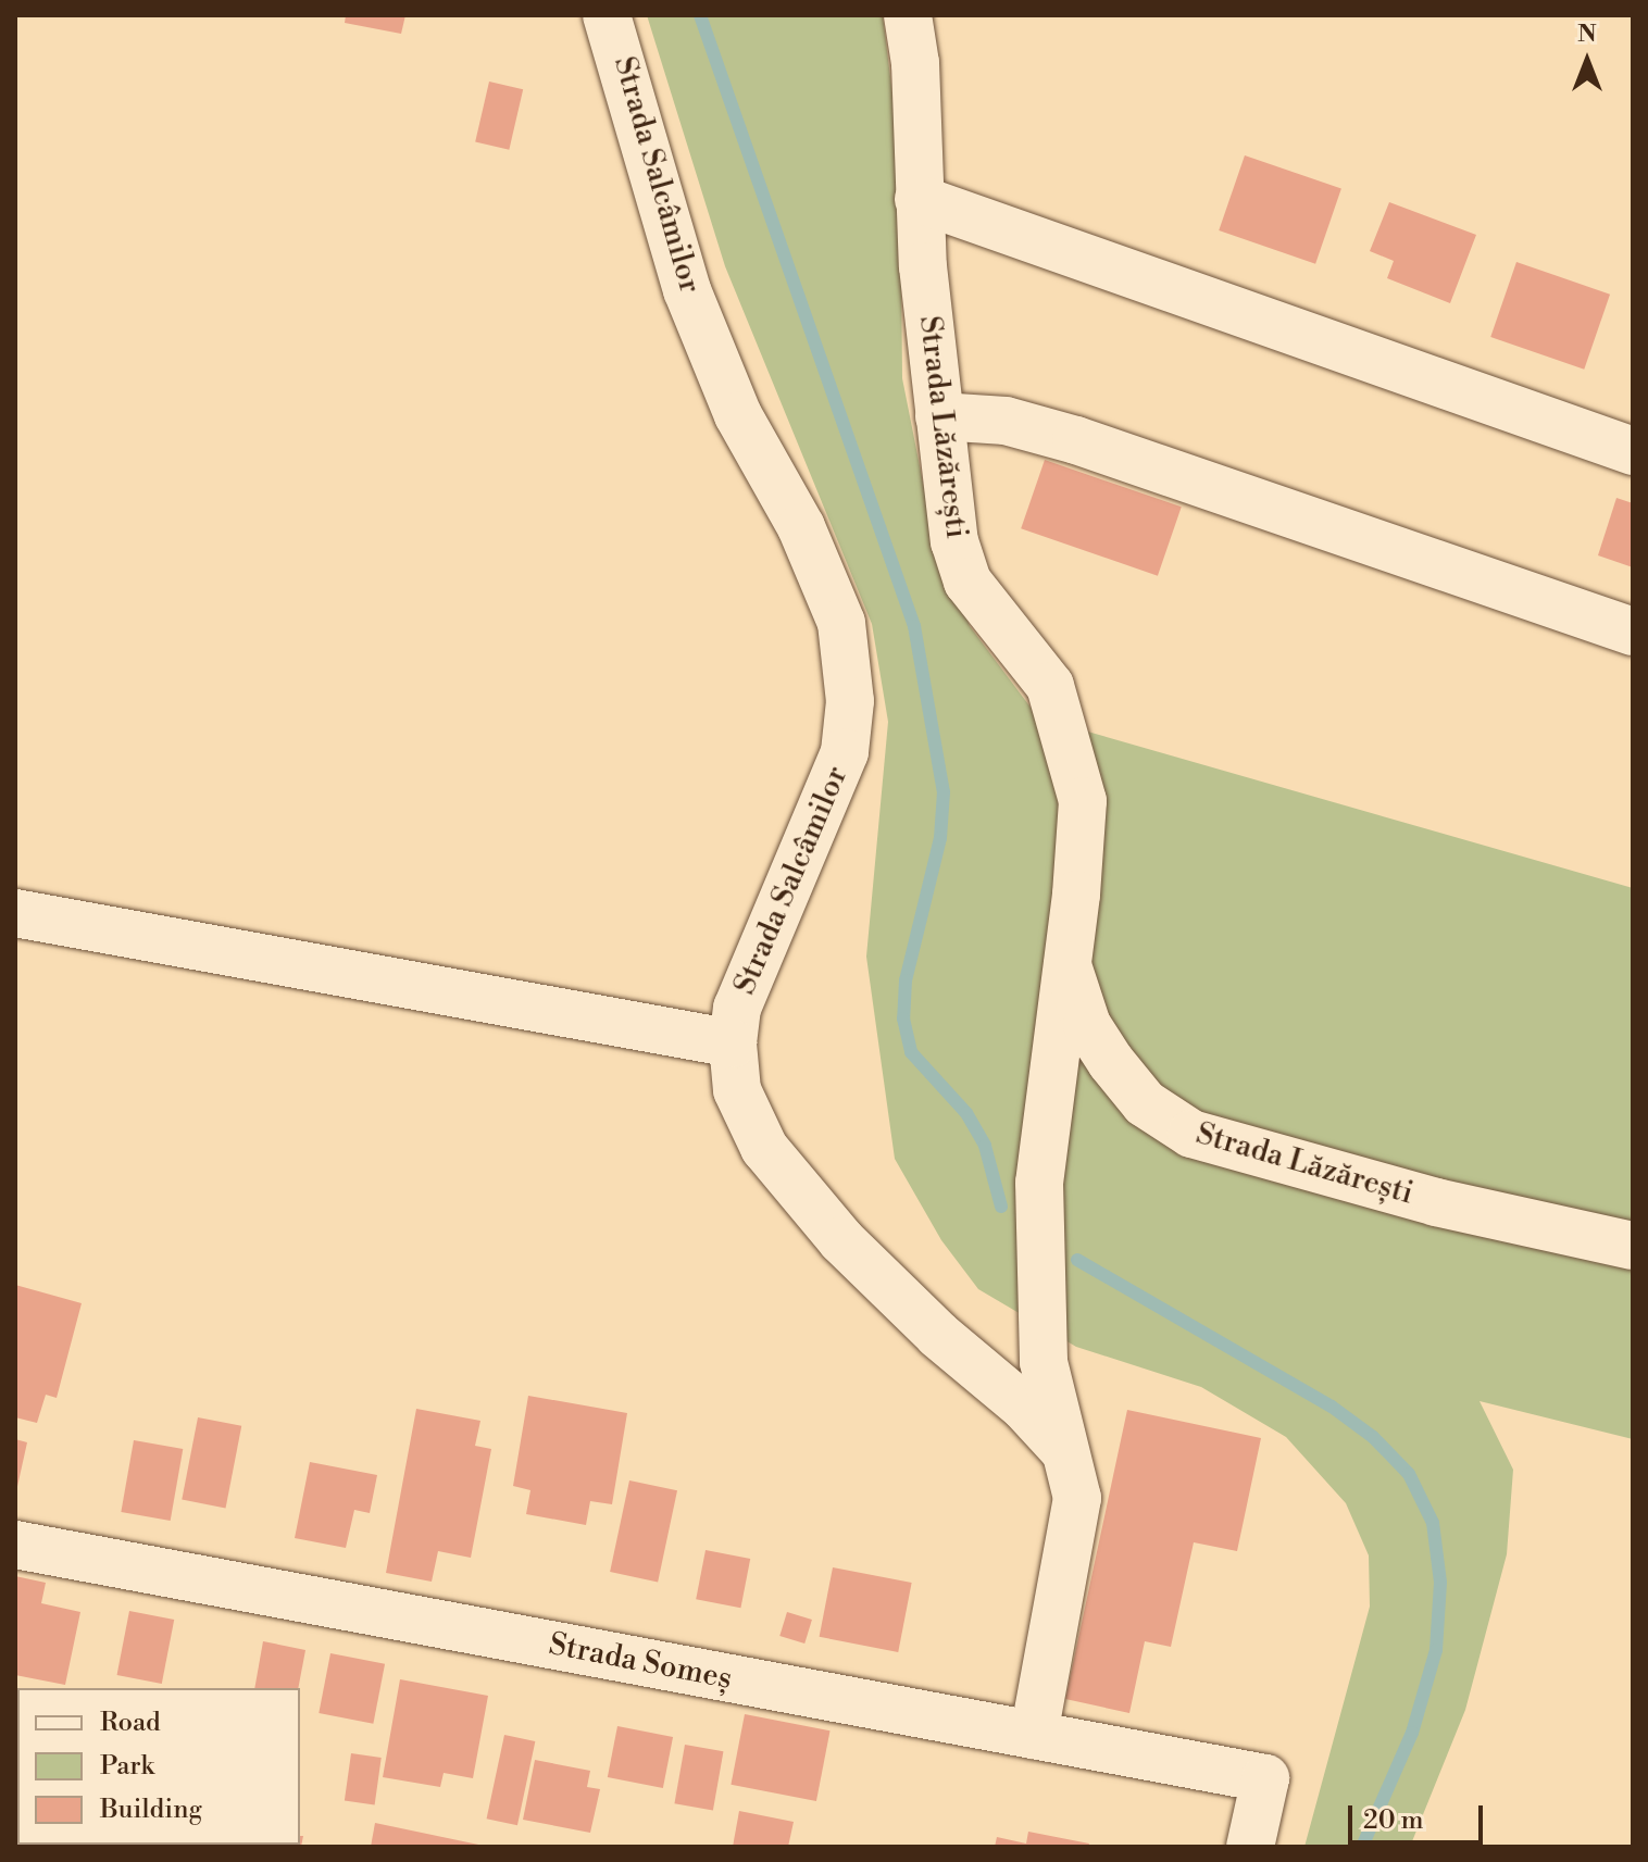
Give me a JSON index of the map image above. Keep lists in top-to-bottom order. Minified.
{"streets":{"street":["Strada Salcâmilor","Strada Lăzărești","Strada Someș"]},"crossings":[["Strada Salcâmilor","Strada Lăzărești"],["Strada Lăzărești","Strada Someș"]],"legend":["Road","Park","Building"],"scale_bar":"20 m","north":"top"}
